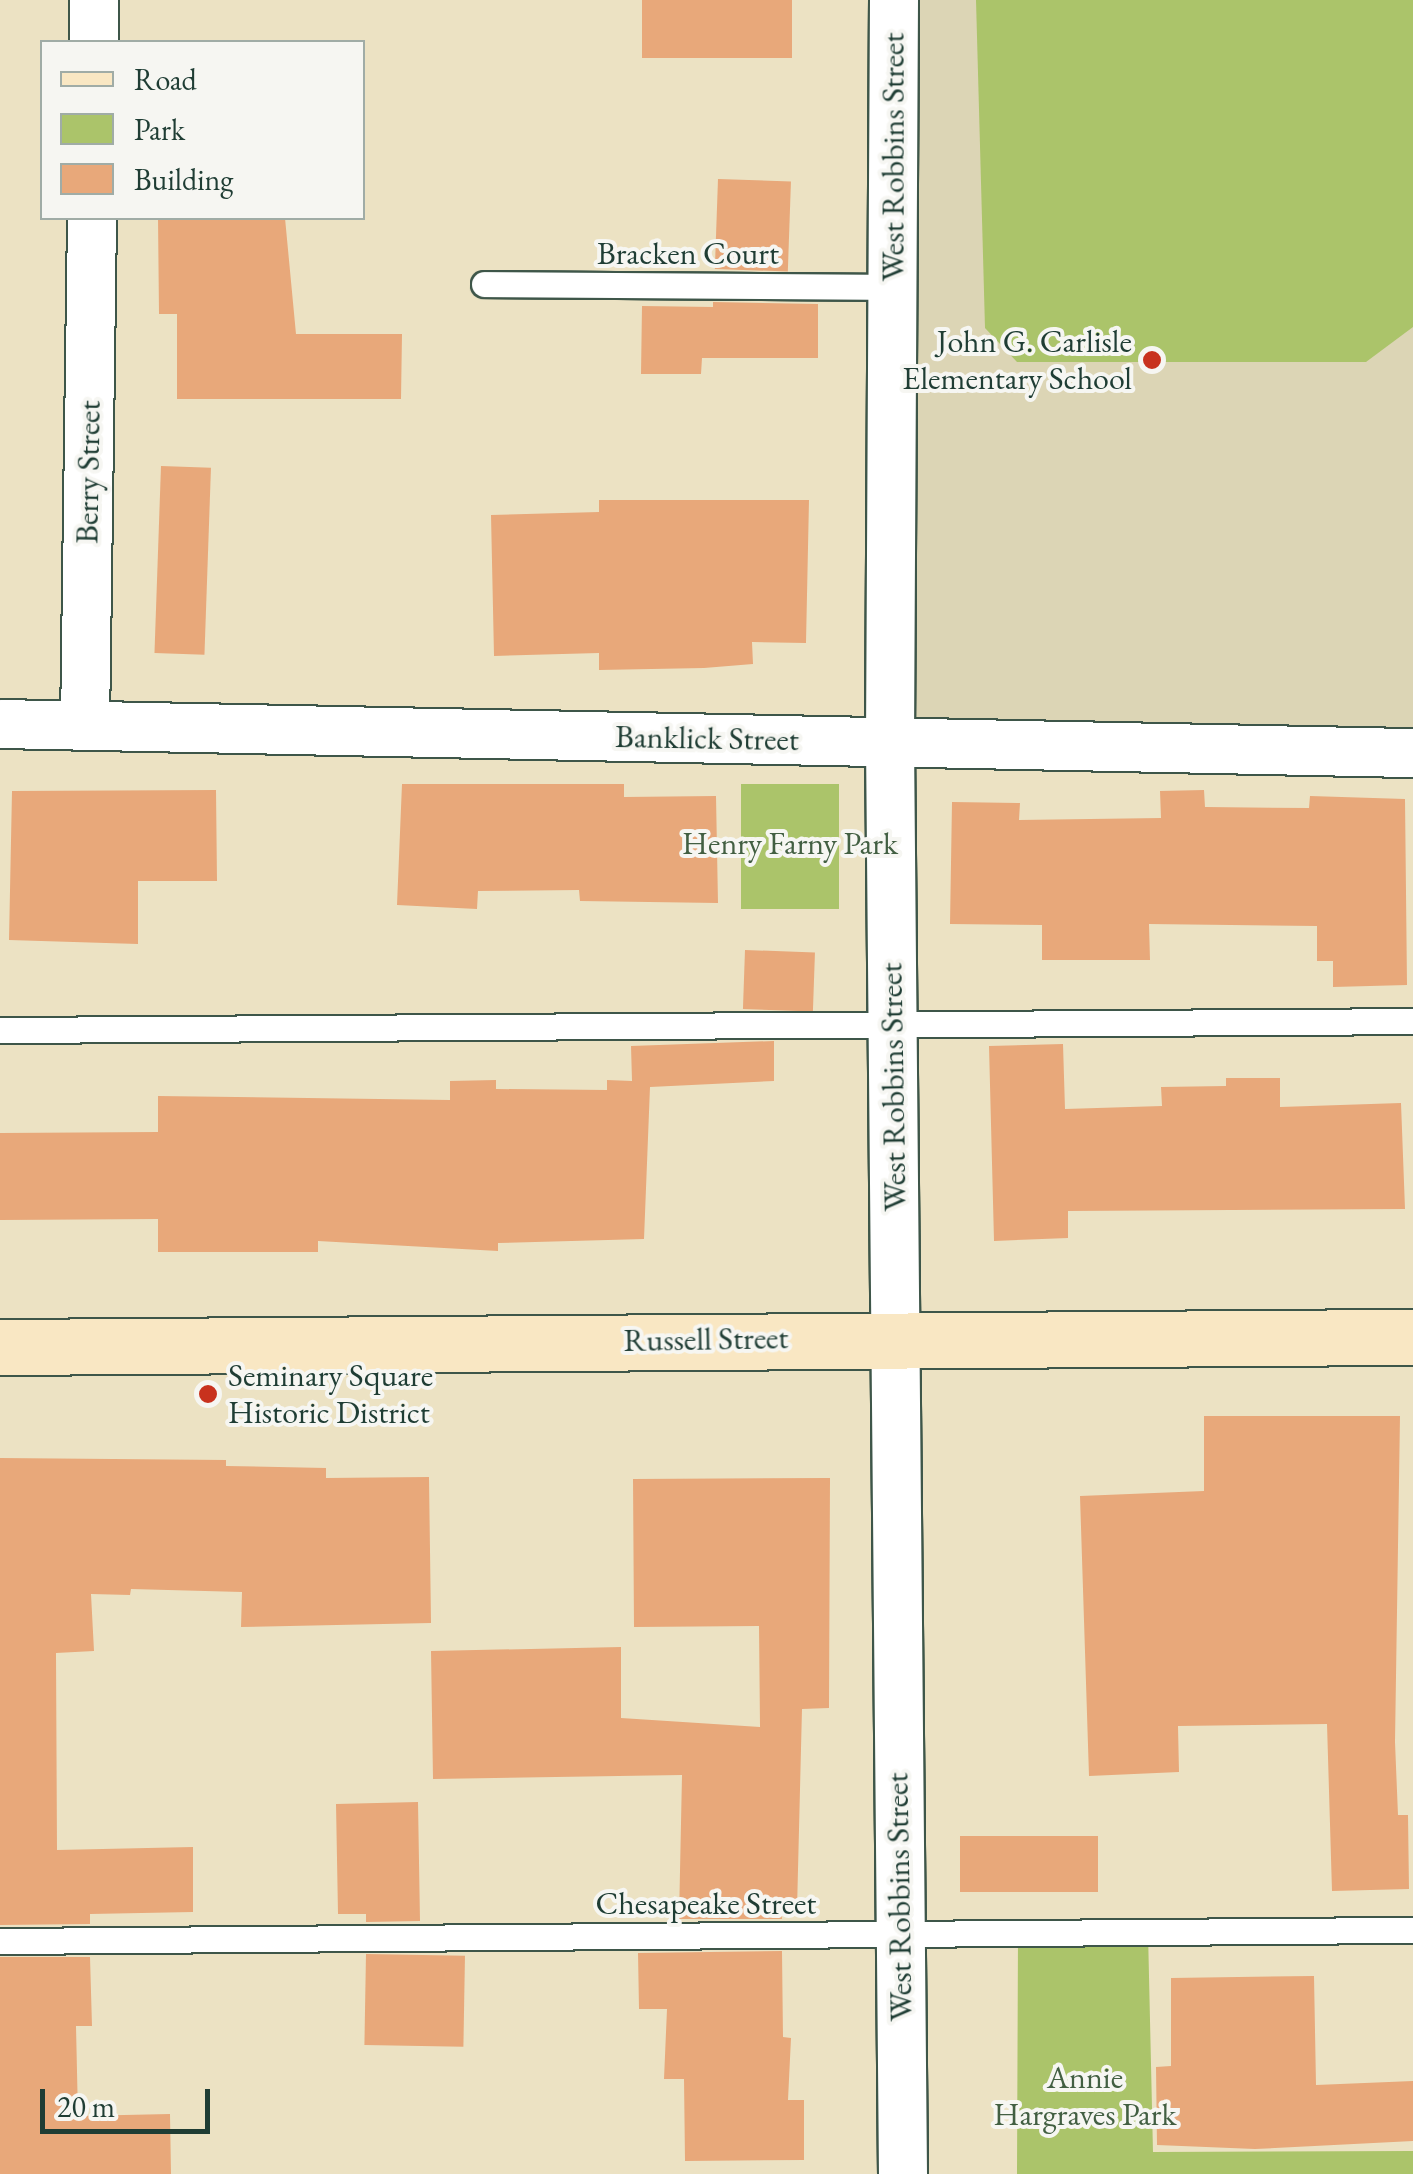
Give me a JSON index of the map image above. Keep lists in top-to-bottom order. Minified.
{"streets":{"street":["West Robbins Street","Berry Street","Banklick Street","Russell Street"],"lane":["Bracken Court","Chesapeake Street"]},"crossings":[["West Robbins Street","Bracken Court"],["West Robbins Street","Banklick Street"],["West Robbins Street","Russell Street"],["West Robbins Street","Chesapeake Street"],["Berry Street","Banklick Street"]],"parks":["Henry Farny Park","Annie Hargraves Park"],"places":["John G. Carlisle Elementary School","Seminary Square Historic District"],"legend":["Road","Park","Building"],"scale_bar":"20 m"}
